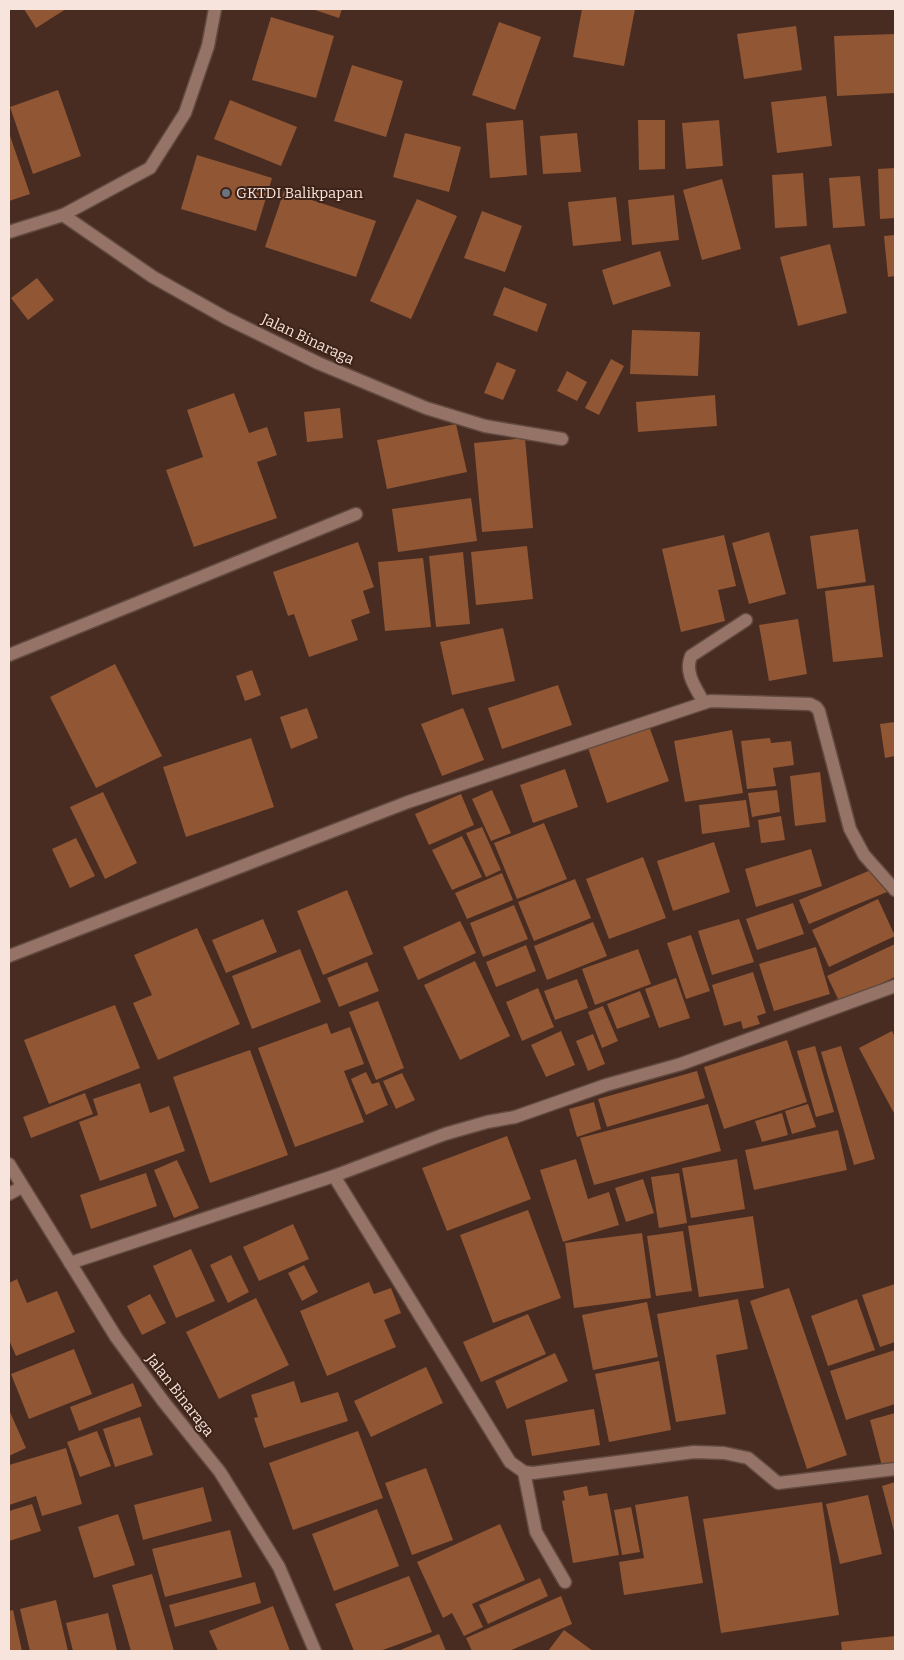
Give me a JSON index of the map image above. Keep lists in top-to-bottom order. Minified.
{"streets":{"street":["Jalan Binaraga"]},"places":["GKTDI Balikpapan"]}
